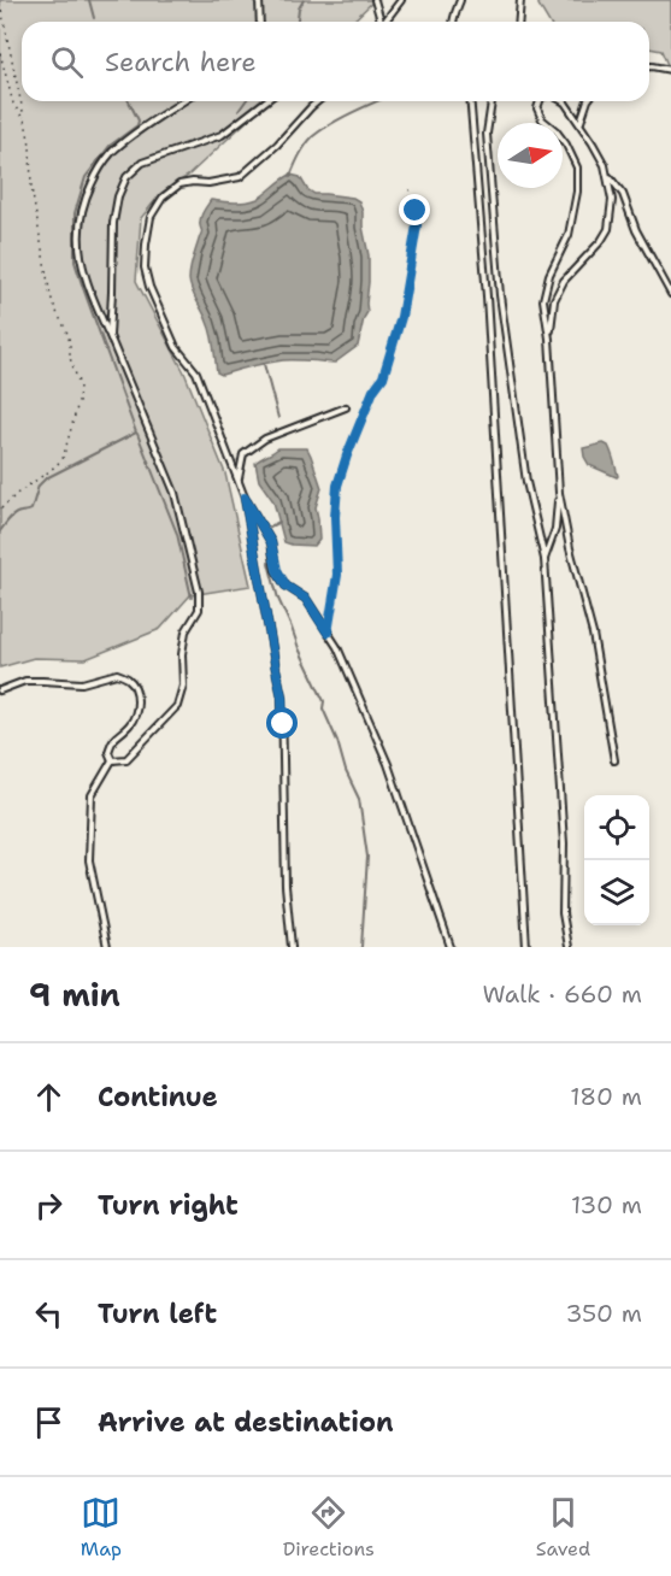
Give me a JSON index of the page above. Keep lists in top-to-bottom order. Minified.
{"north":"right","page":{"search":"Search here","heading":["9 min","Walk · 660 m"],"list":[["Continue","180 m"],["Turn right","130 m"],["Turn left","350 m"],"Arrive at destination"],"nav":["Map","Directions","Saved"]}}
